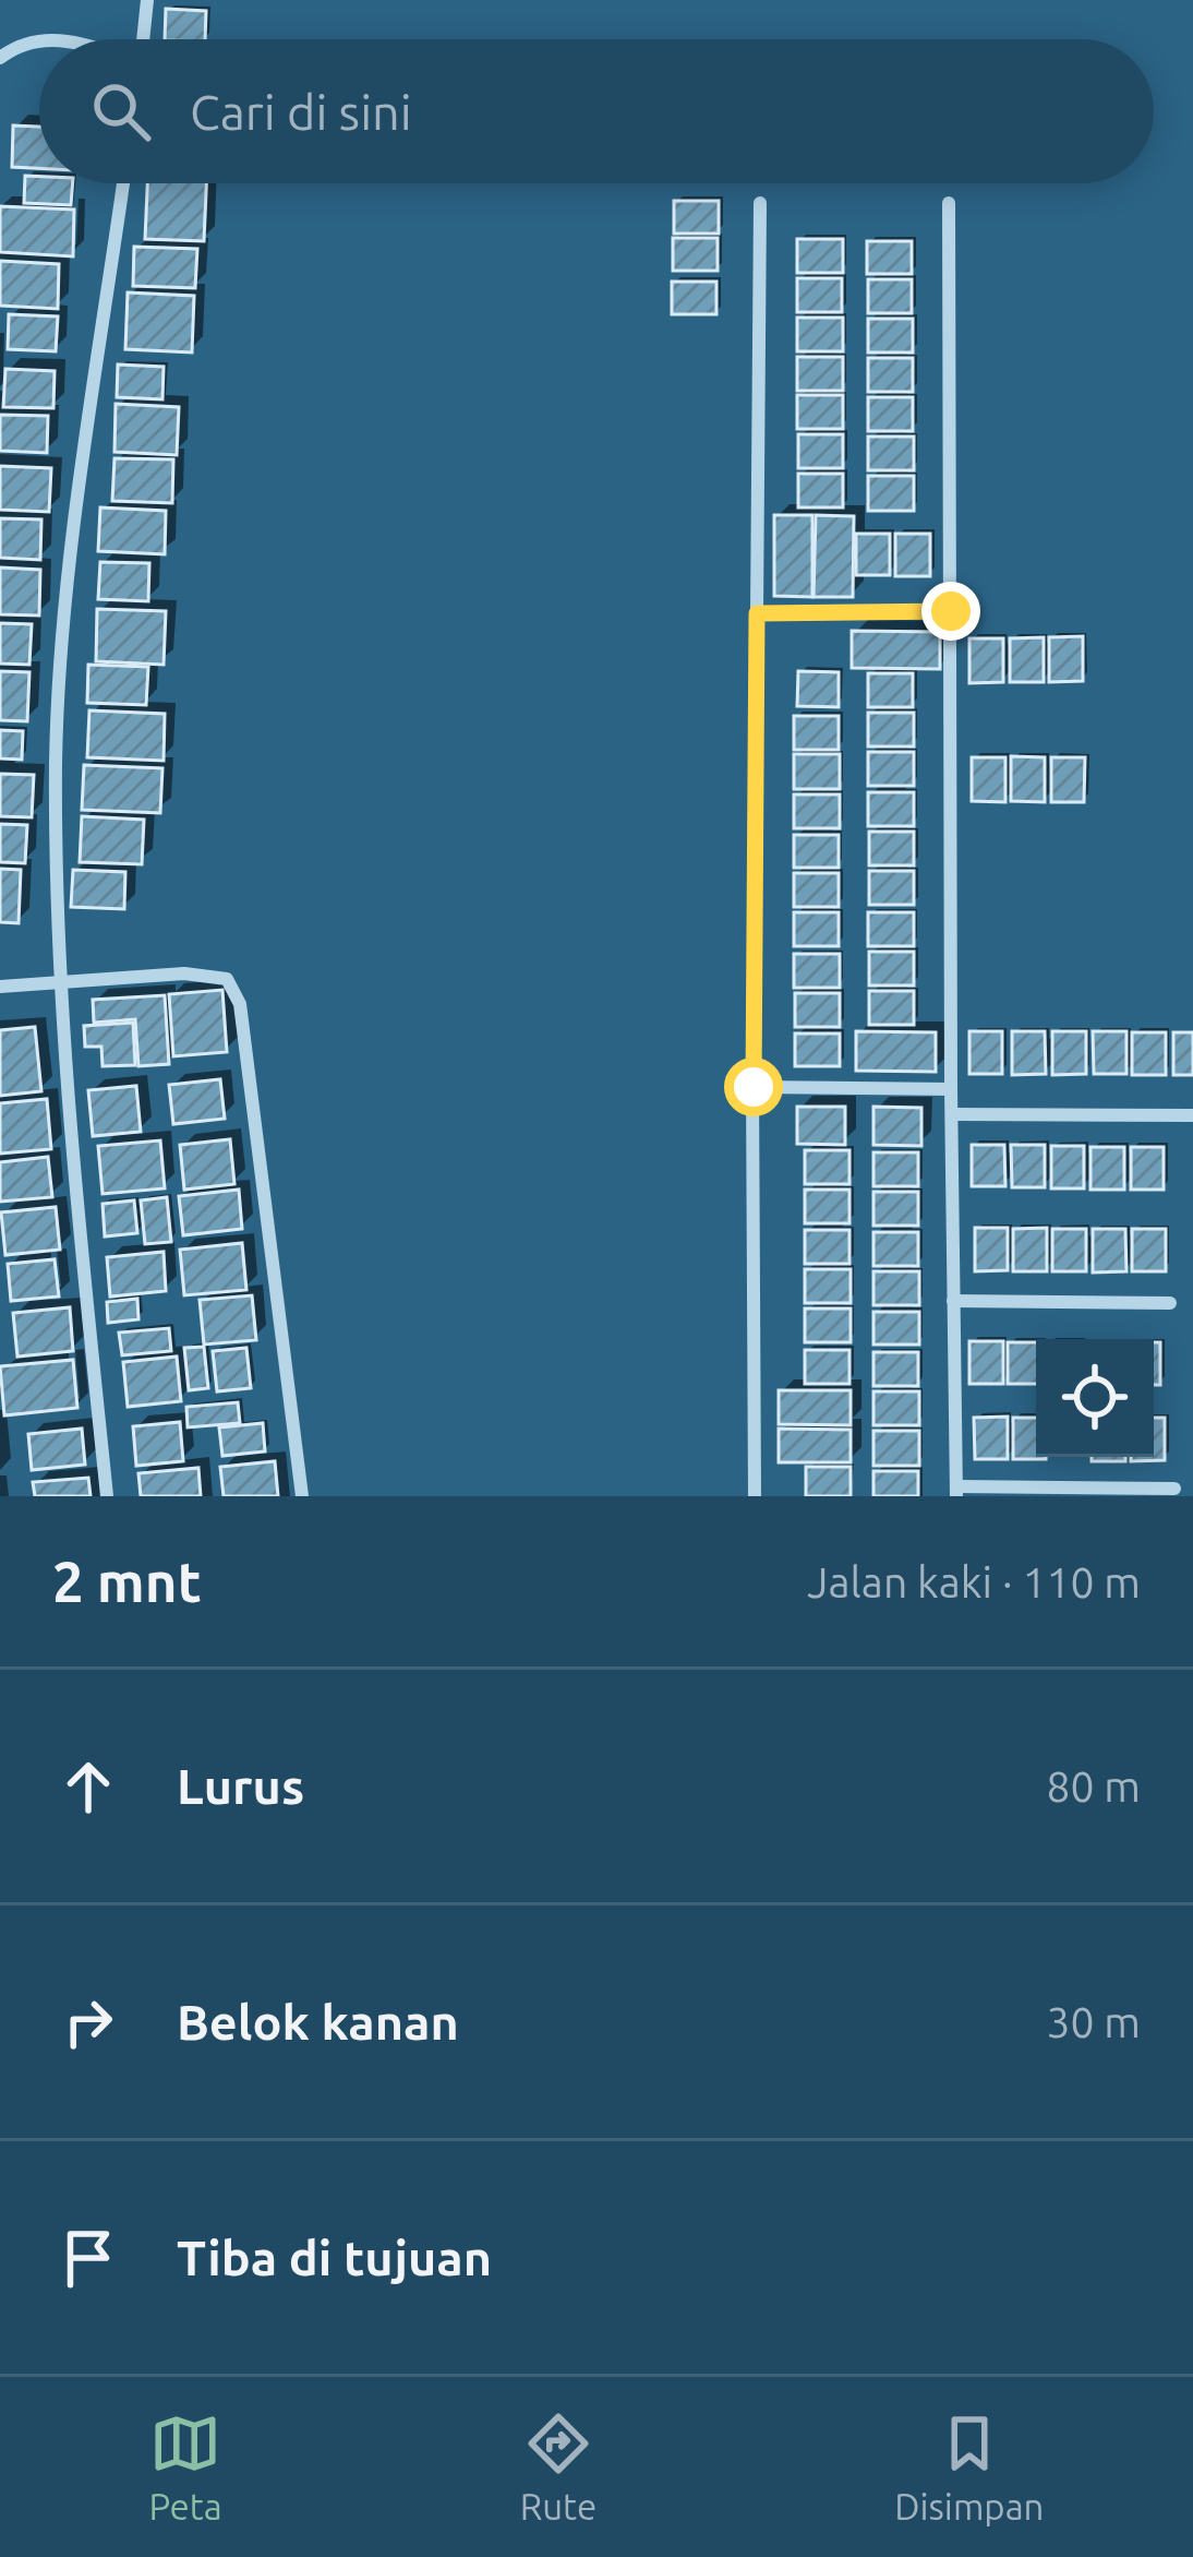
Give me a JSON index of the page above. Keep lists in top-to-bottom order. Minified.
{"page":{"search":"Cari di sini","heading":["2 mnt","Jalan kaki · 110 m"],"list":[["Lurus","80 m"],["Belok kanan","30 m"],"Tiba di tujuan"],"nav":["Peta","Rute","Disimpan"]}}
